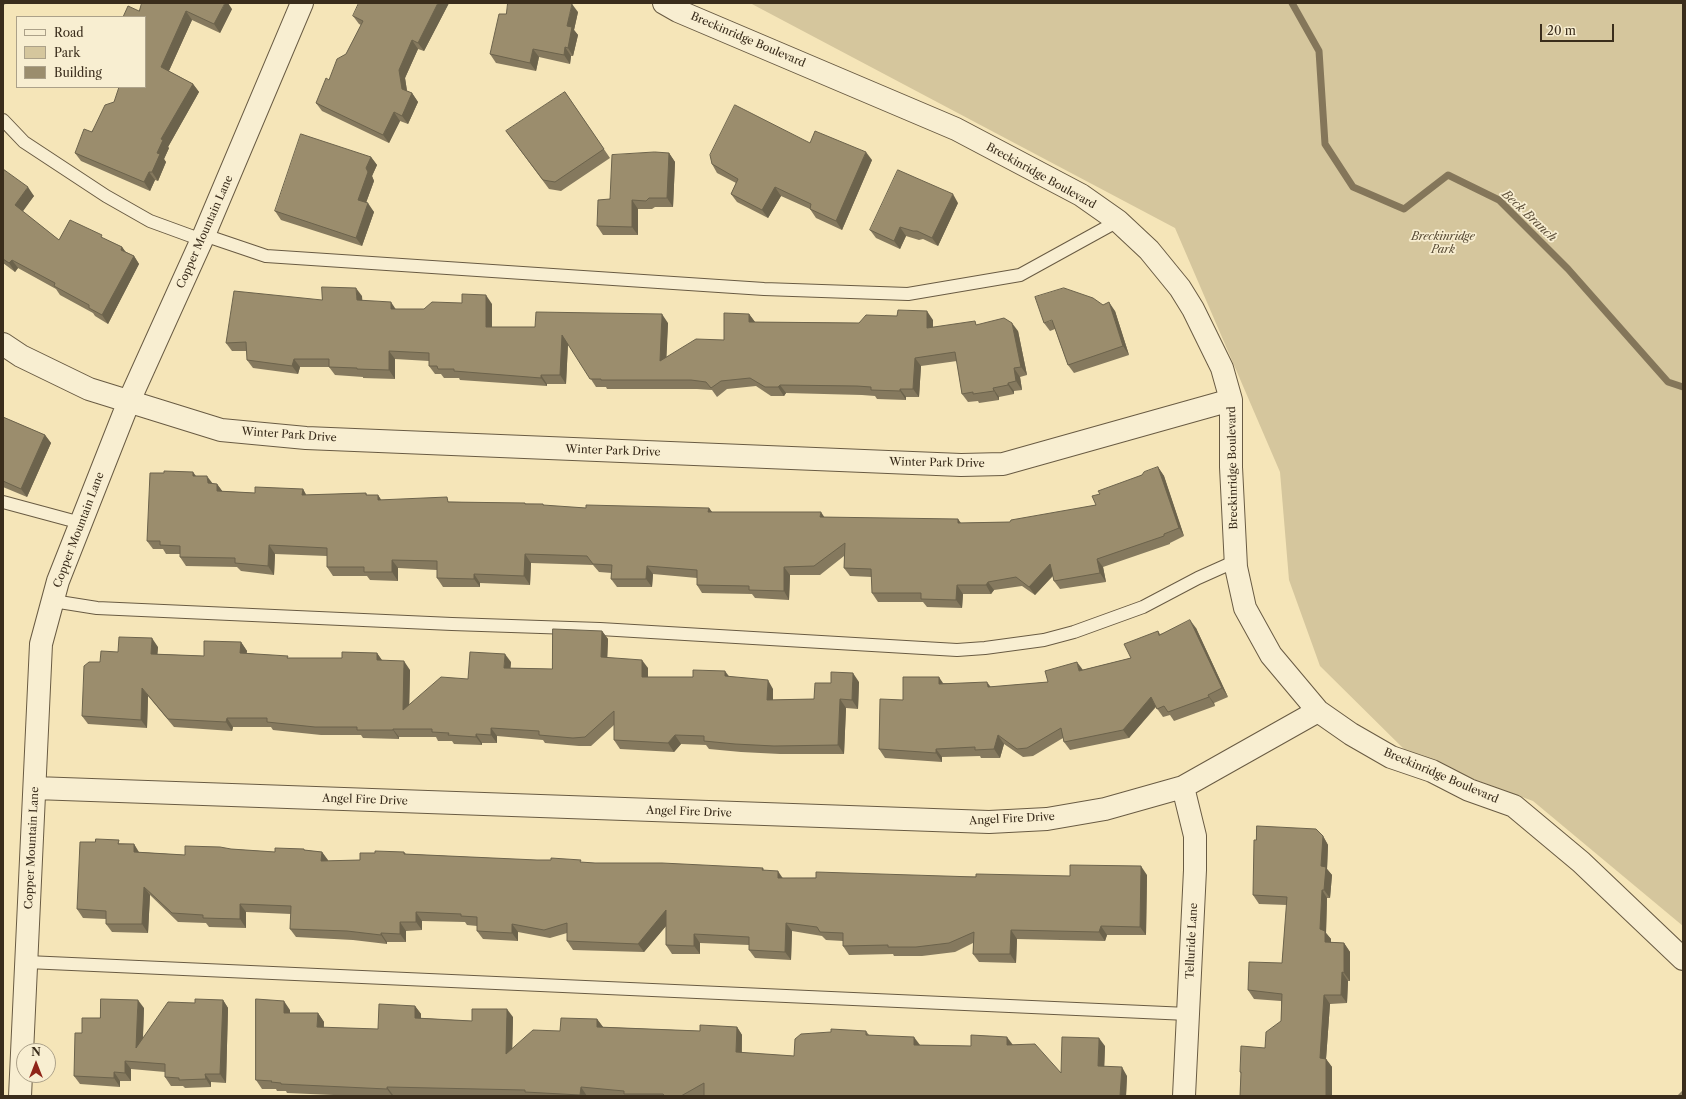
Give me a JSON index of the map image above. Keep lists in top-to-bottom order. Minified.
{"streets":{"street":["Breckinridge Boulevard","Copper Mountain Lane","Winter Park Drive","Angel Fire Drive","Telluride Lane"]},"crossings":[["Breckinridge Boulevard","Winter Park Drive"],["Breckinridge Boulevard","Angel Fire Drive"],["Copper Mountain Lane","Winter Park Drive"],["Copper Mountain Lane","Angel Fire Drive"],["Angel Fire Drive","Telluride Lane"]],"water":["Beck Branch"],"parks":["Breckinridge Park"],"legend":["Road","Park","Building"],"scale_bar":"20 m","north":"top"}
